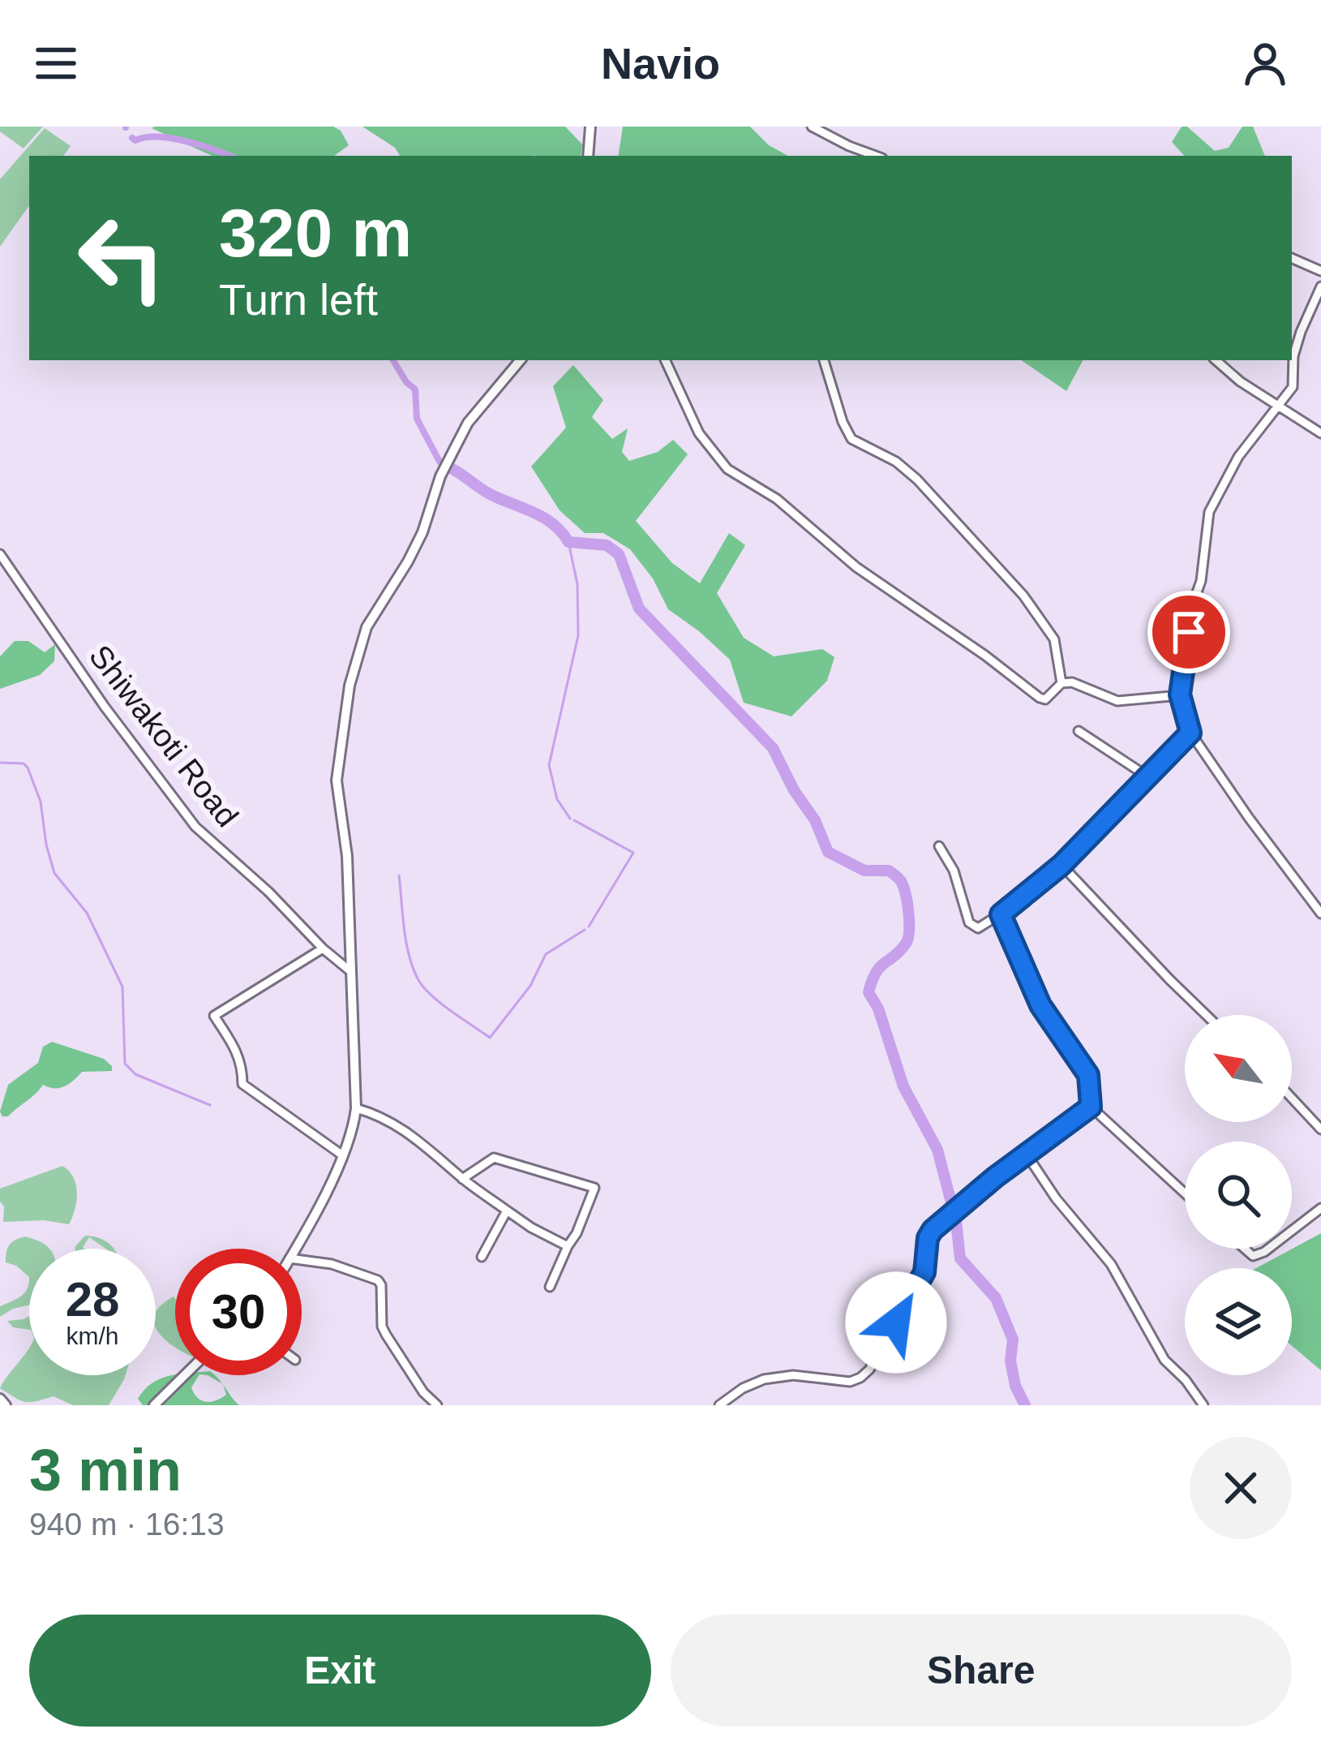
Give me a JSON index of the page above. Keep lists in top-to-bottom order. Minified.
{"streets":{"street":["Shiwakoti Road"]},"north":"top left","page":{"header":"Navio","turn":["320 m","Turn left"],"speed":"28 km/h","limit":"30","heading":["3 min","940 m · 16:13"],"buttons":["Exit","Share"]}}
